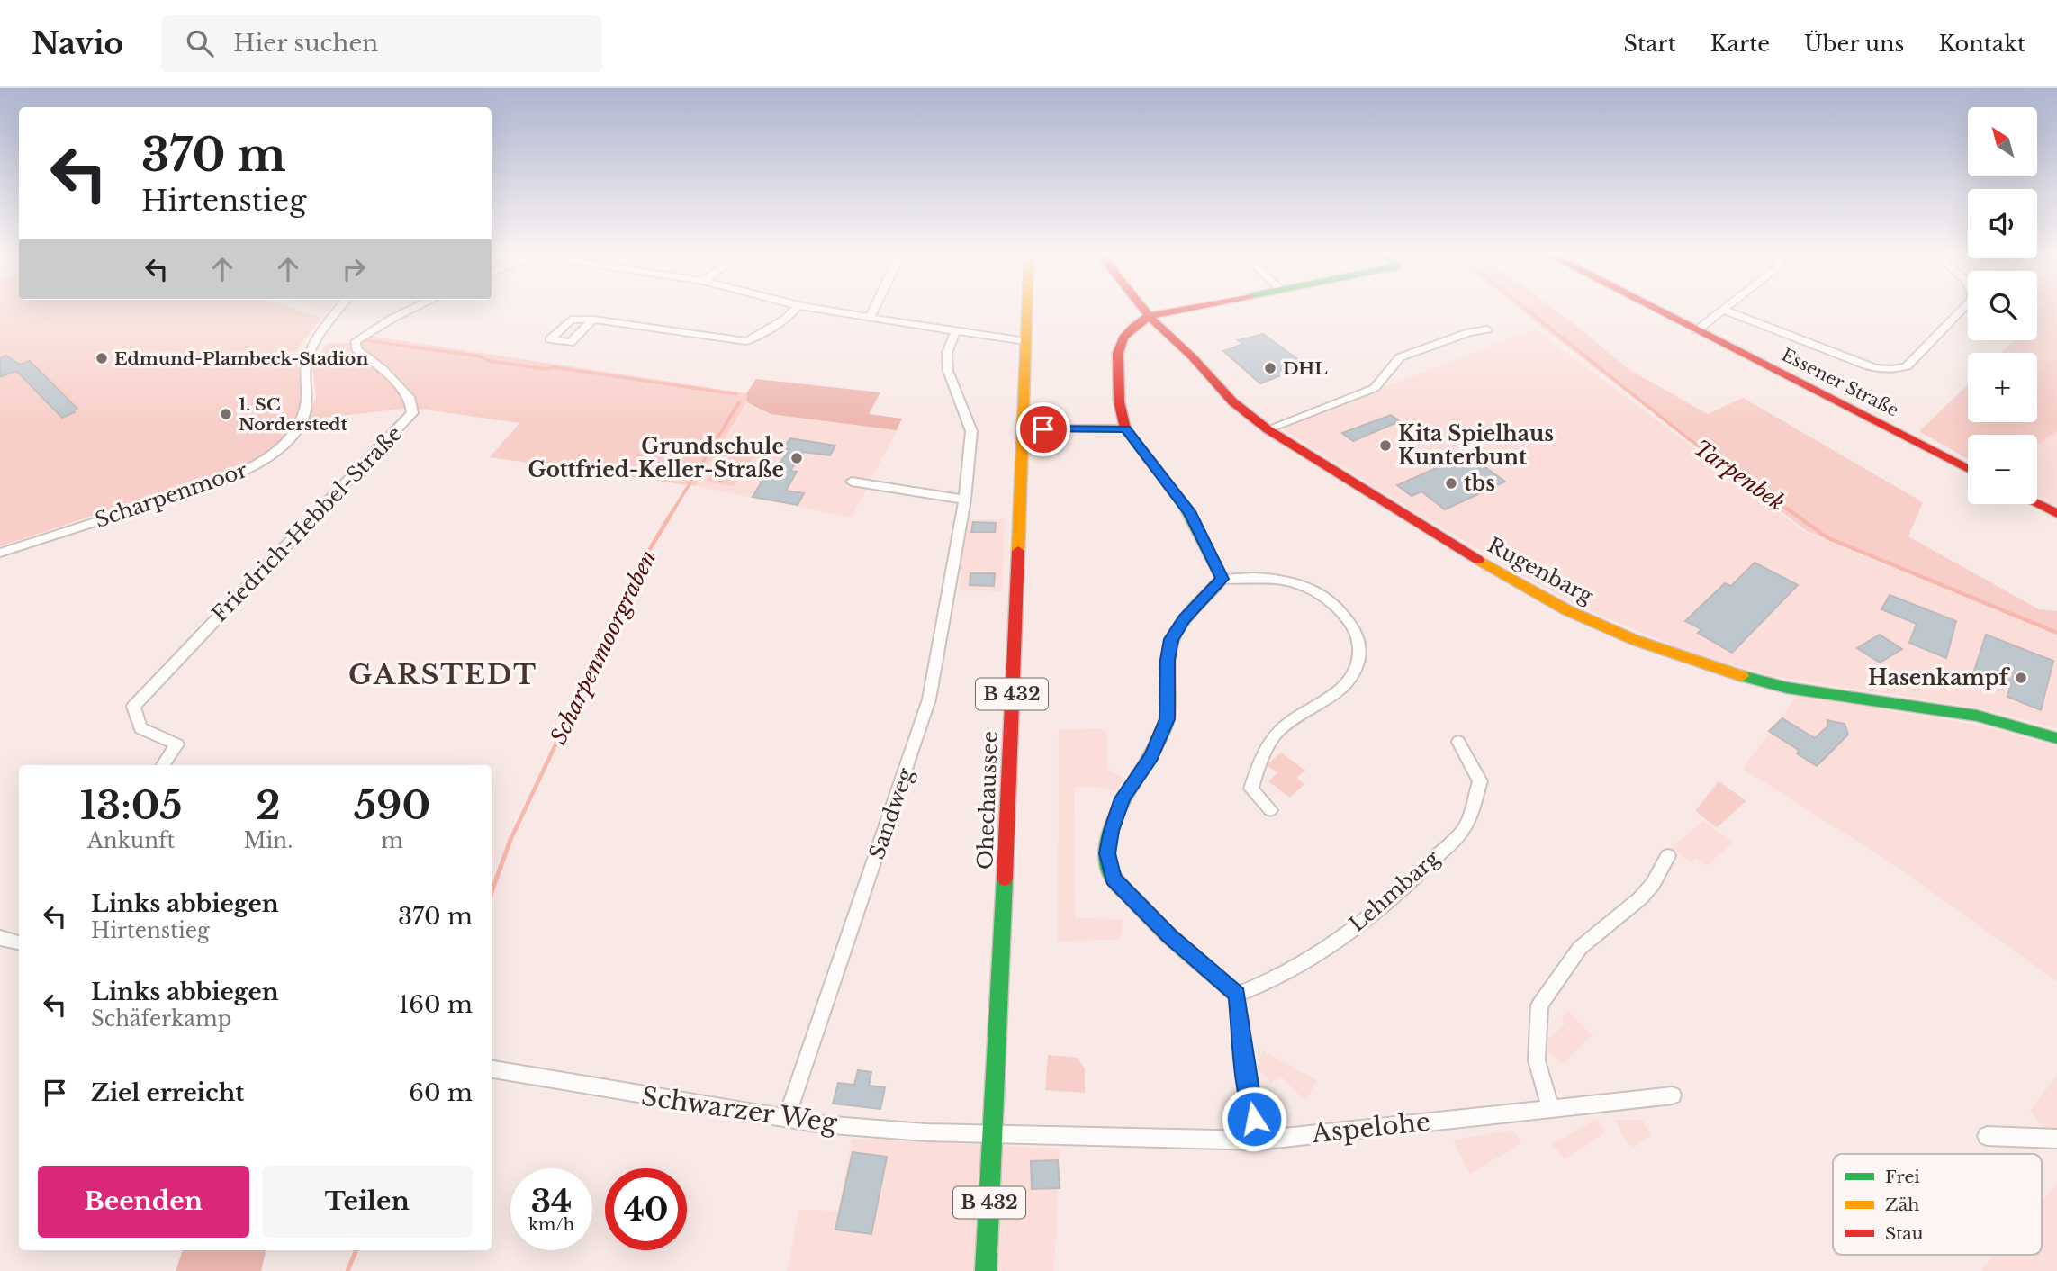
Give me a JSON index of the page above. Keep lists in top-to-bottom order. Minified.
{"streets":{"street":["Essener Straße","Scharpenmoor","Friedrich-Hebbel-Straße","Rugenbarg","B 432","Ohechaussee","Sandweg","Lehmbarg","Schwarzer Weg","Aspelohe"]},"crossings":[["Ohechaussee","Schwarzer Weg"],["Ohechaussee","Aspelohe"],["Sandweg","Schwarzer Weg"],["Schwarzer Weg","Aspelohe"]],"districts":["GARSTEDT"],"water":["Tarpenbek","Scharpenmoorgraben"],"places":["Edmund-Plambeck-Stadion","DHL","1. SC Norderstedt","Kita Spielhaus Kunterbunt","Grundschule Gottfried-Keller-Straße","tbs","Hasenkampf"],"legend":["Frei","Zäh","Stau"],"north":"top left","page":{"header":"Navio","search":"Hier suchen","nav":["Start","Karte","Über uns","Kontakt"],"map_buttons":["+","−"],"turn":["370 m","Hirtenstieg"],"eta":["13:05","Ankunft","2","Min.","590","m"],"list":[{"name":"Links abbiegen","note":"Hirtenstieg","value":"370 m"},{"name":"Links abbiegen","note":"Schäferkamp","value":"160 m"},{"name":"Ziel erreicht","value":"60 m"}],"buttons":["Beenden","Teilen"],"speed":"34 km/h","limit":"40"}}
